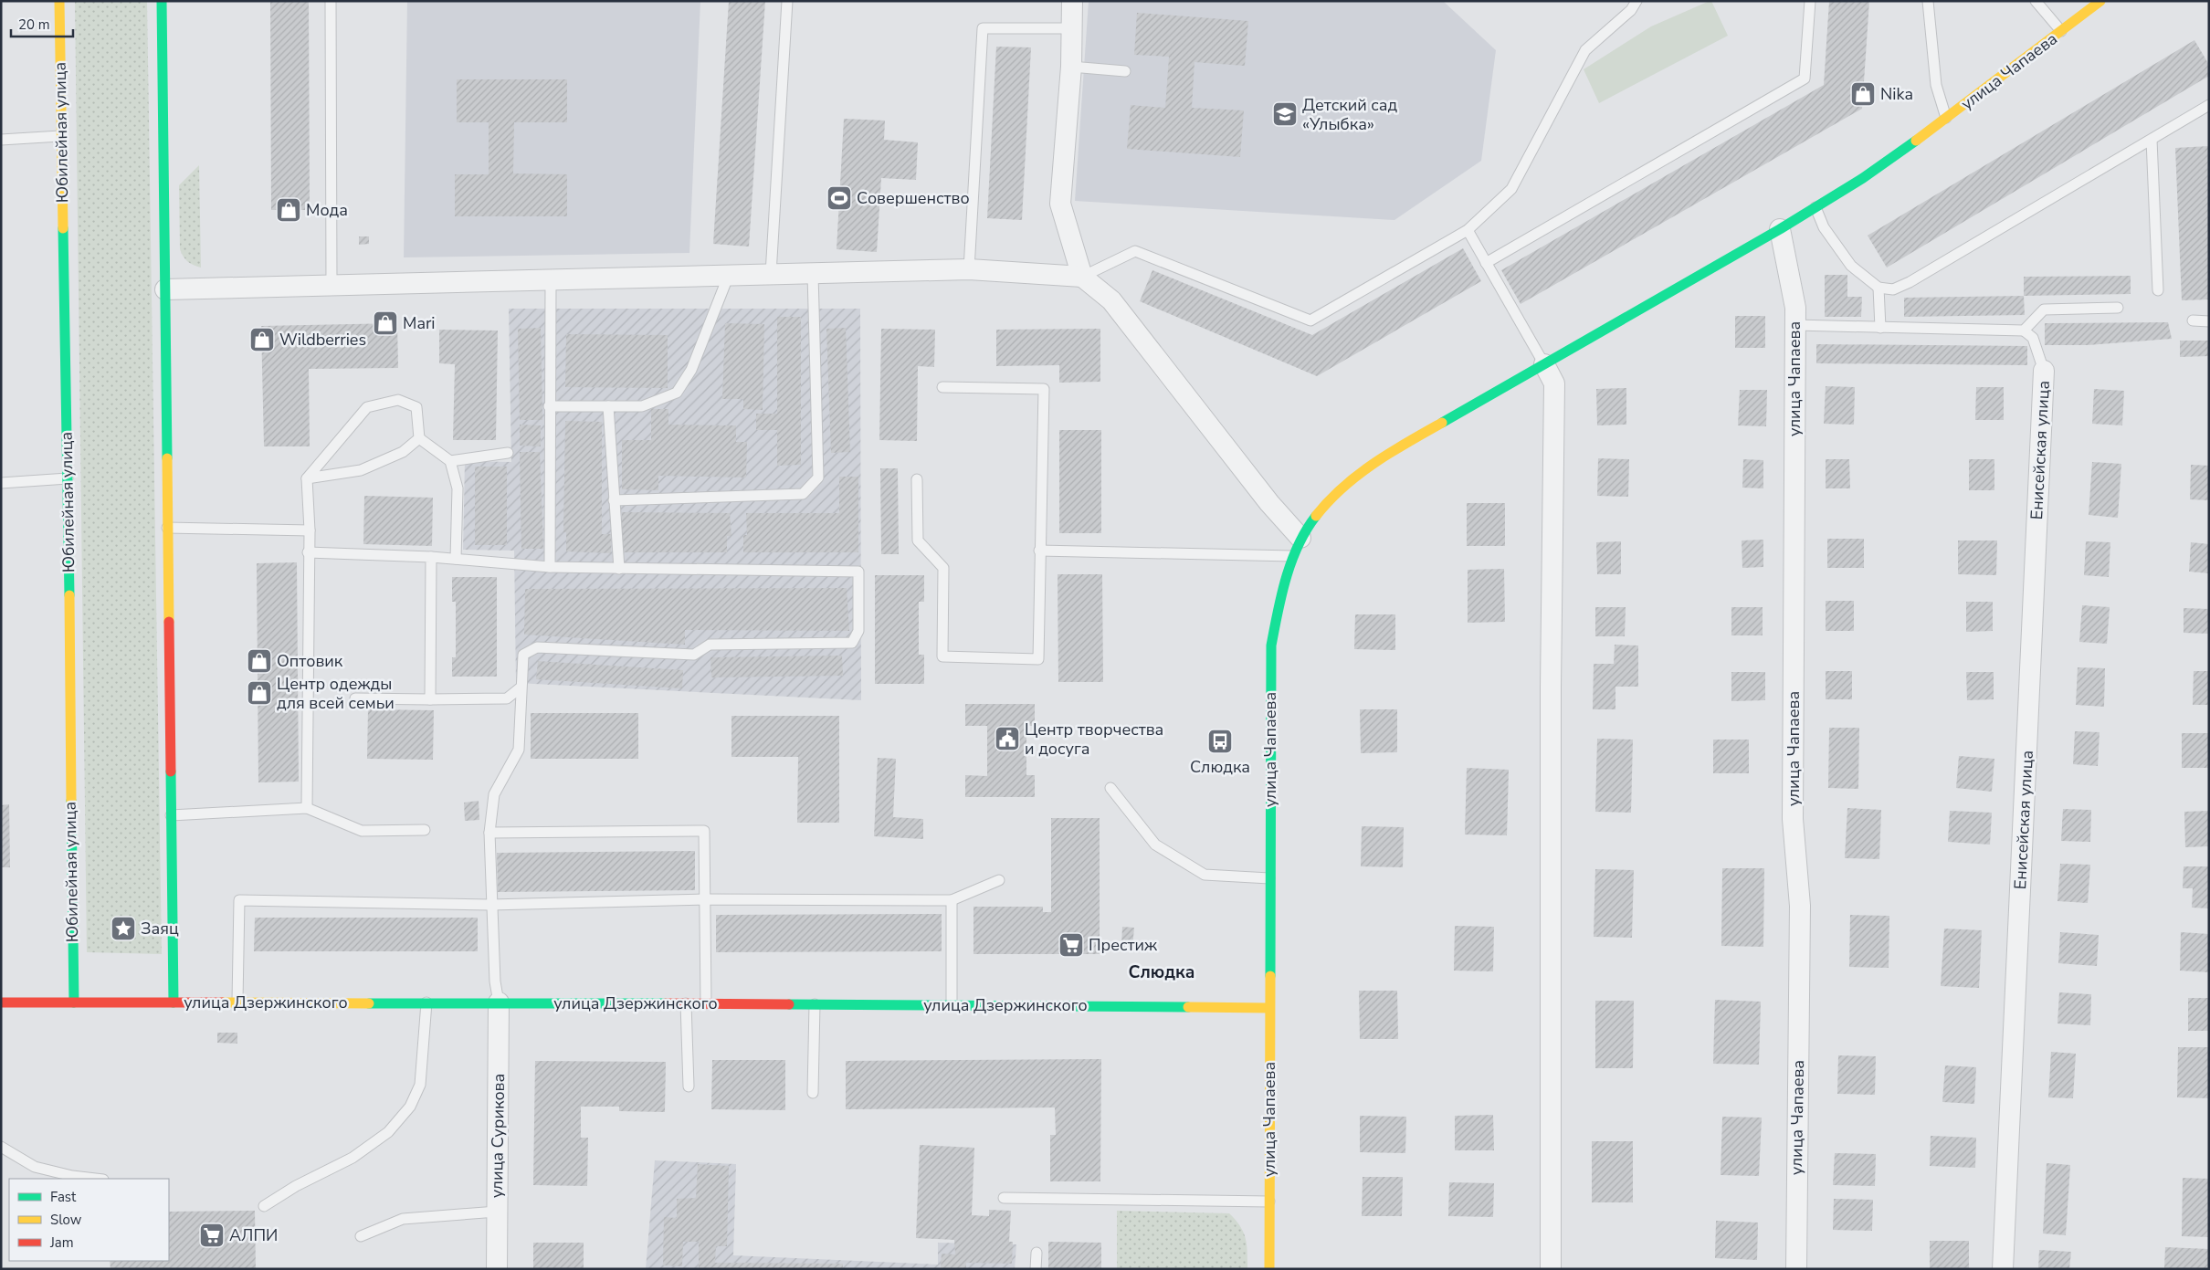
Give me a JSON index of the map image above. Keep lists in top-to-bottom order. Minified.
{"streets":{"main road":["улица Чапаева","Юбилейная улица","улица Дзержинского"],"street":["Енисейская улица","улица Сурикова"]},"crossings":[["улица Чапаева","улица Дзержинского"],["Юбилейная улица","улица Дзержинского"],["улица Дзержинского","улица Сурикова"]],"districts":["Слюдка"],"places":{"shop":["Nika","Мода","Mari","Wildberries","Оптовик","Центр одежды для всей семьи"],"school or university":["Детский сад «Улыбка»"],"sports":["Совершенство"],"public building":["Центр творчества и досуга"],"bus stop":["Слюдка"],"place":["Заяц"],"supermarket":["Престиж","АЛПИ"]},"legend":["Fast","Slow","Jam"],"scale_bar":"20 m"}
